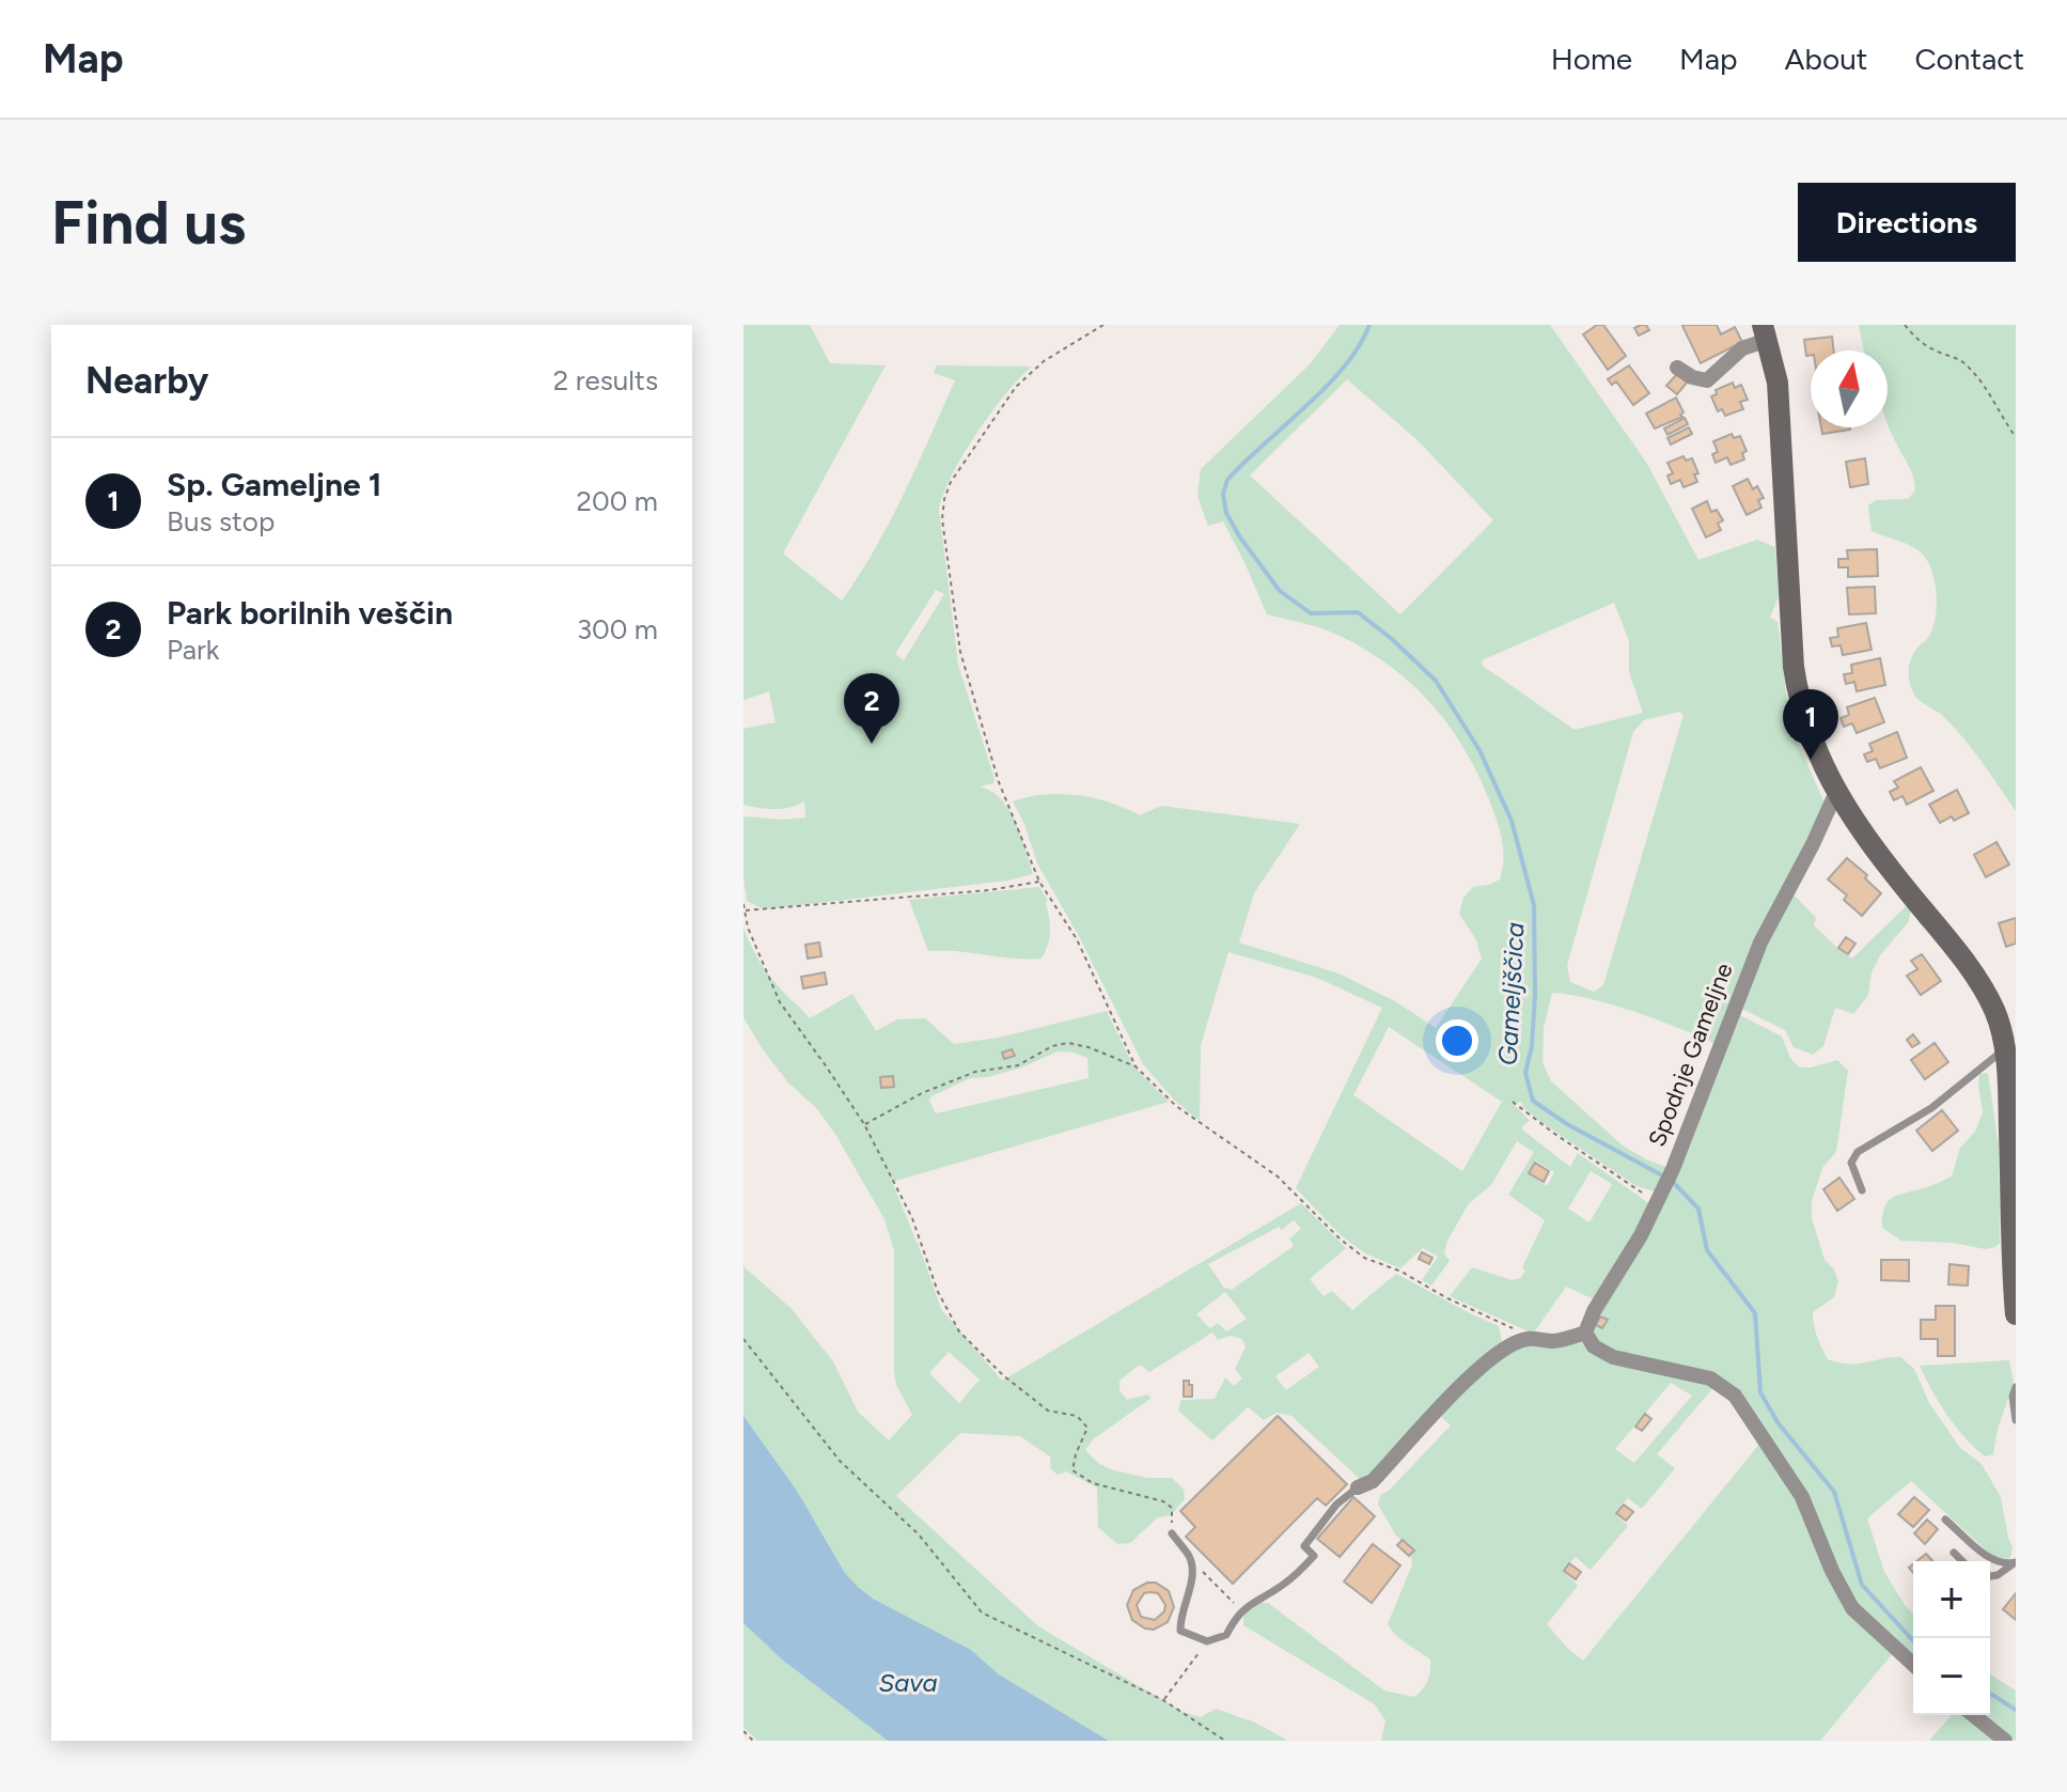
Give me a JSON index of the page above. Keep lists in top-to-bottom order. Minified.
{"streets":{"street":["Spodnje Gameljne"]},"water":["Gameljščica","Sava"],"north":"top","page":{"header":"Map","nav":["Home","Map","About","Contact"],"buttons":"Directions","title":"Find us","heading":["Nearby","2 results"],"list":[{"mark":"1","name":"Sp. Gameljne 1","note":"Bus stop","value":"200 m"},{"mark":"2","name":"Park borilnih veščin","note":"Park","value":"300 m"}],"pins":["2","1"],"map_buttons":["+","−"]}}
